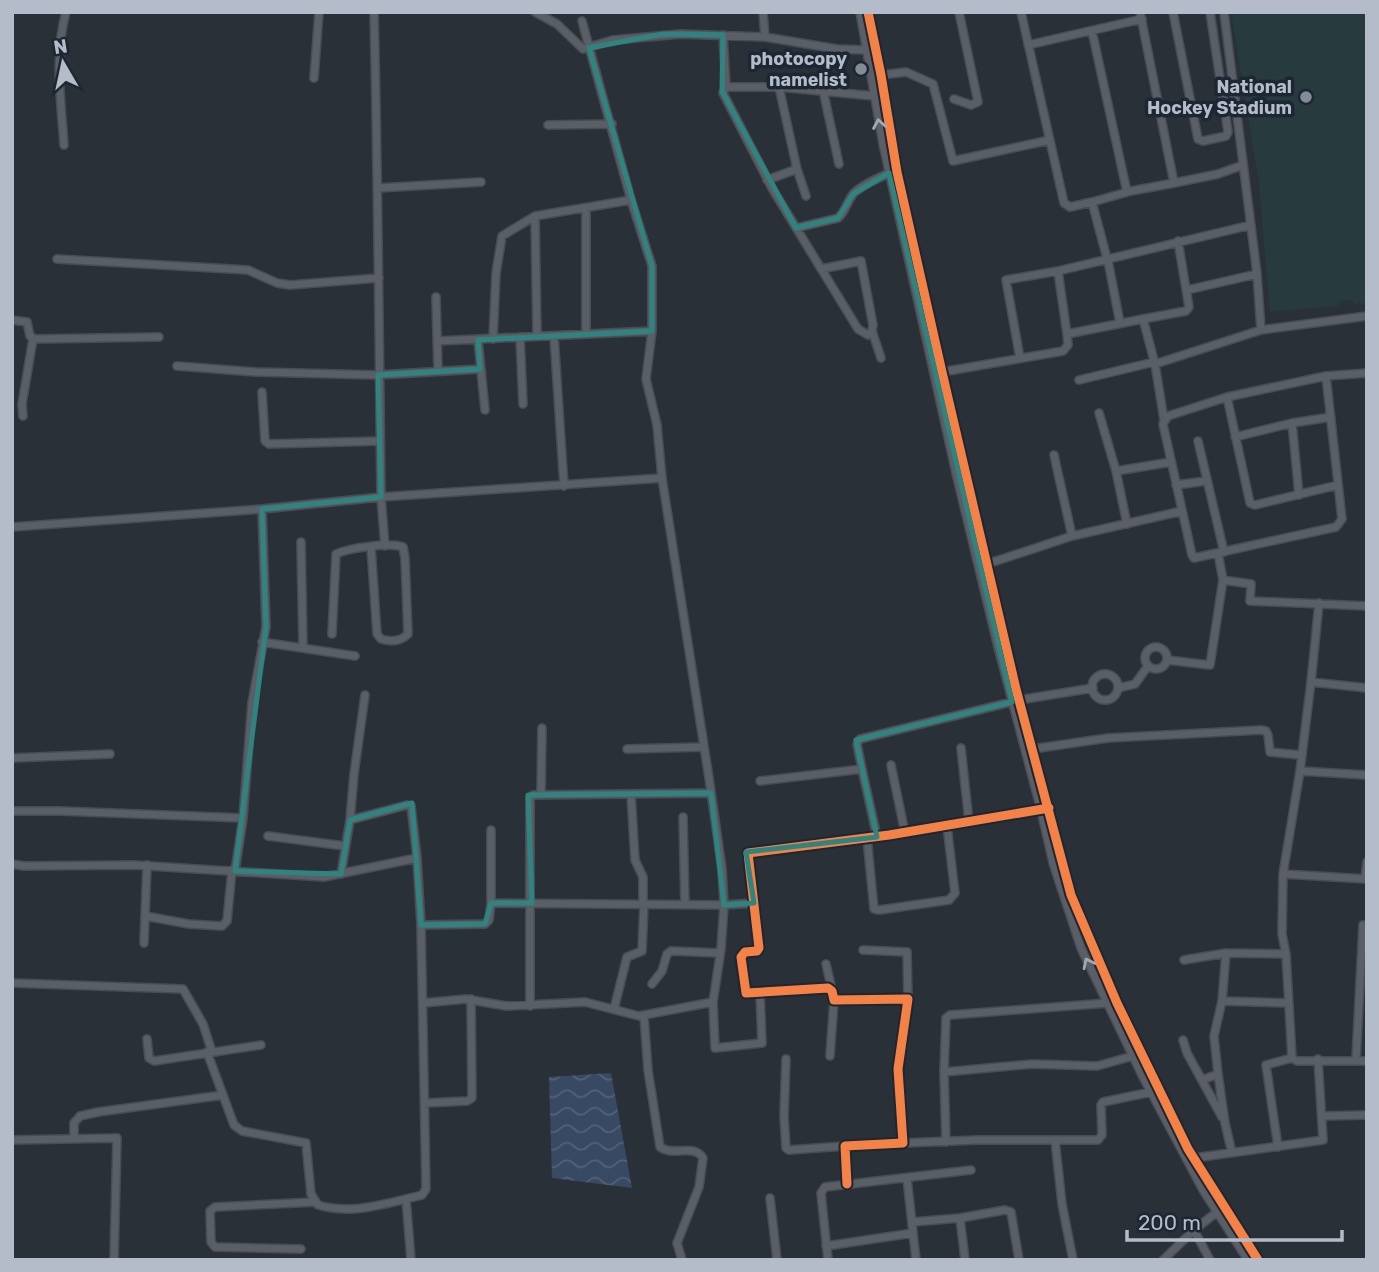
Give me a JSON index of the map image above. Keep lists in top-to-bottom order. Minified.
{"places":["photocopy namelist","National Hockey Stadium"],"scale_bar":"200 m","north":"top"}
